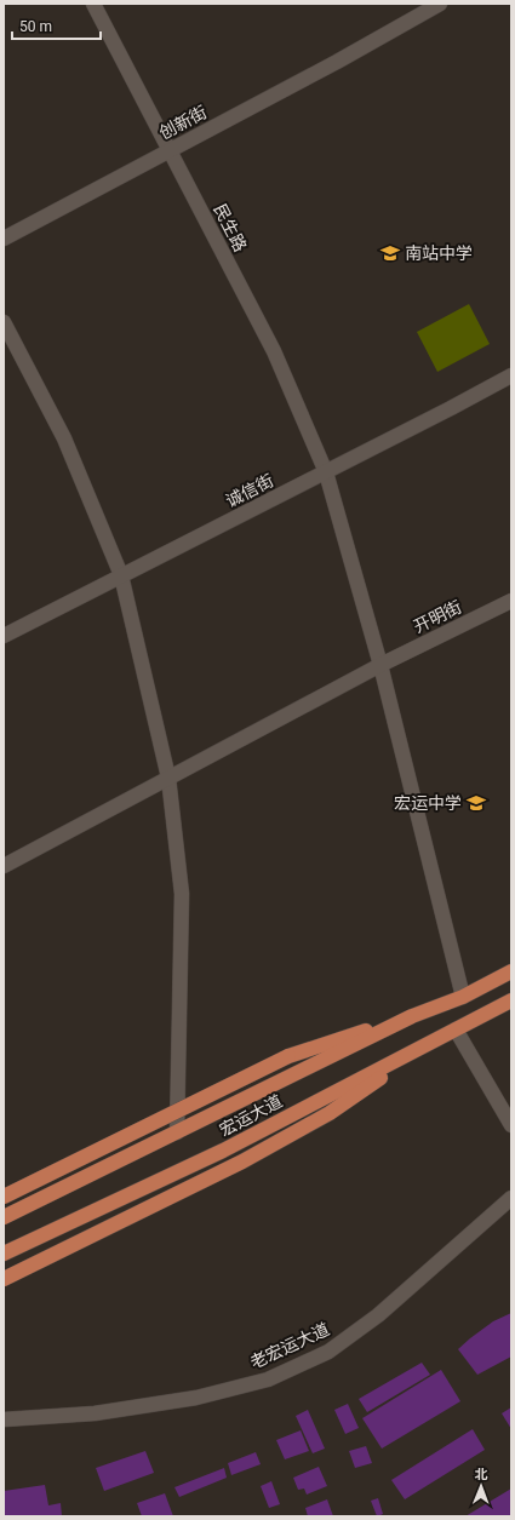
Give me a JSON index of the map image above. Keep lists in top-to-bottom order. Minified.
{"streets":{"main road":["宏运大道"],"street":["创新街","民生路","诚信街","开明街","老宏运大道"]},"crossings":[["创新街","民生路"],["民生路","诚信街"],["民生路","开明街"],["民生路","宏运大道"]],"places":{"school or university":["南站中学","宏运中学"]},"scale_bar":"50 m","north":"top"}
